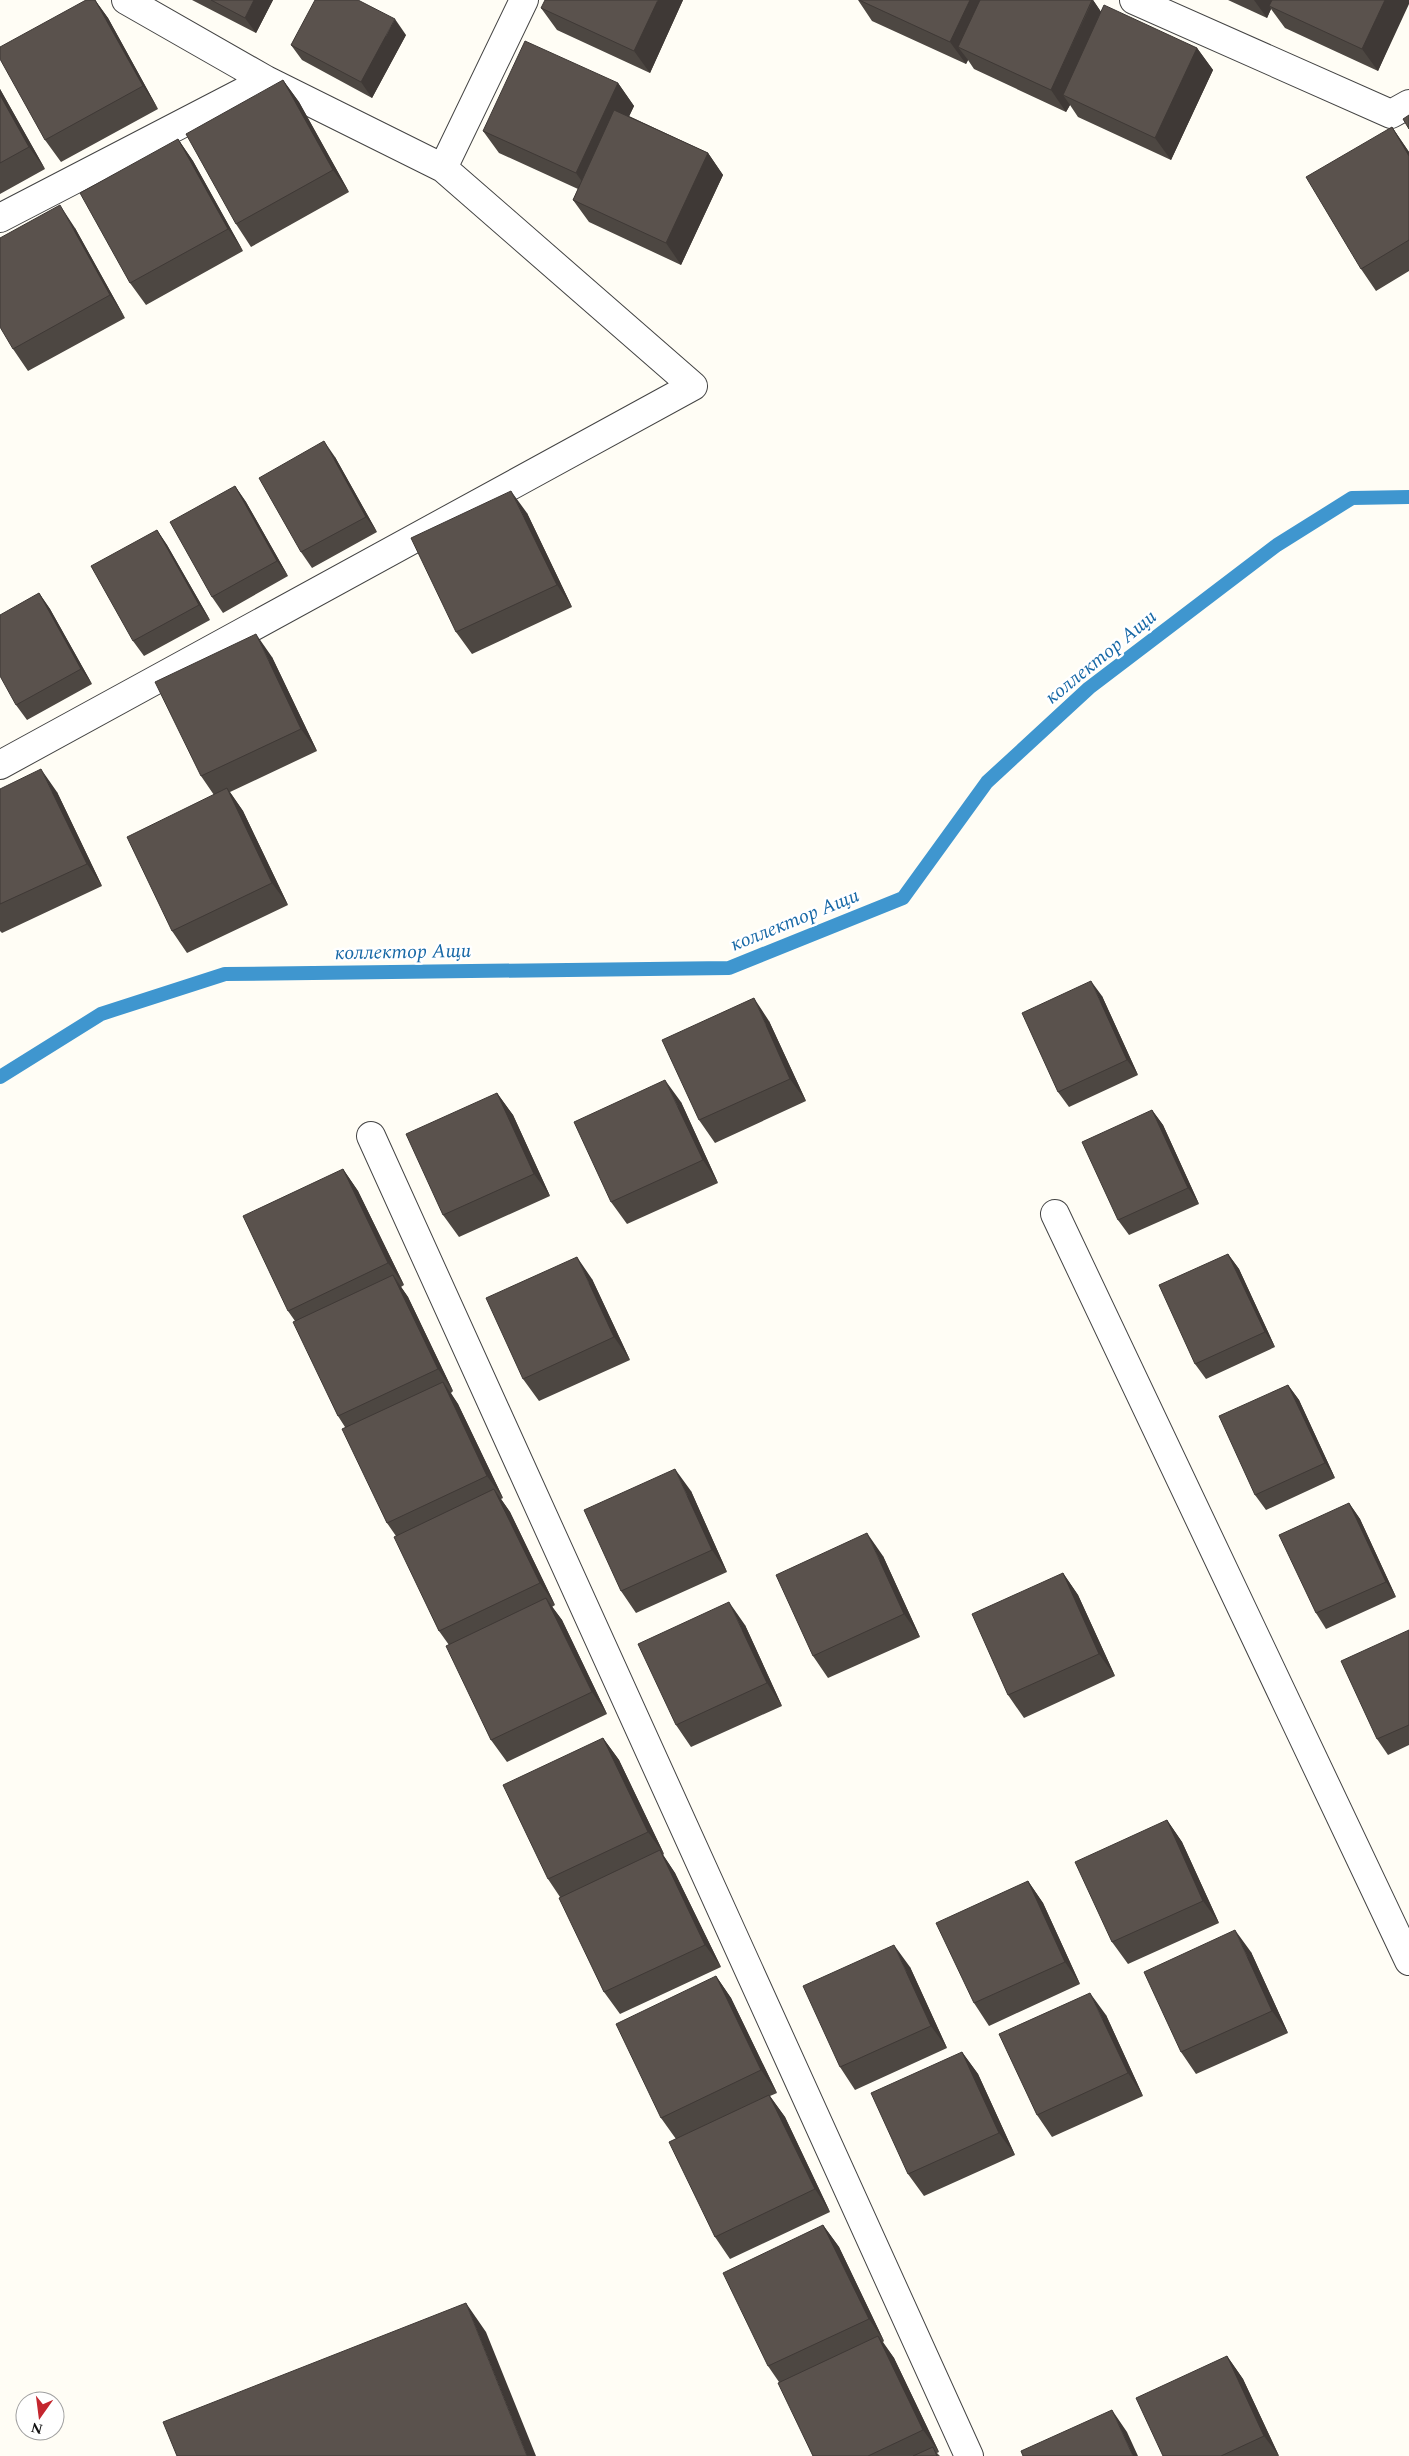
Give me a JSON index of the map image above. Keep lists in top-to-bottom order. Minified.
{"water":["коллектор Ащи"],"north":"bottom"}
